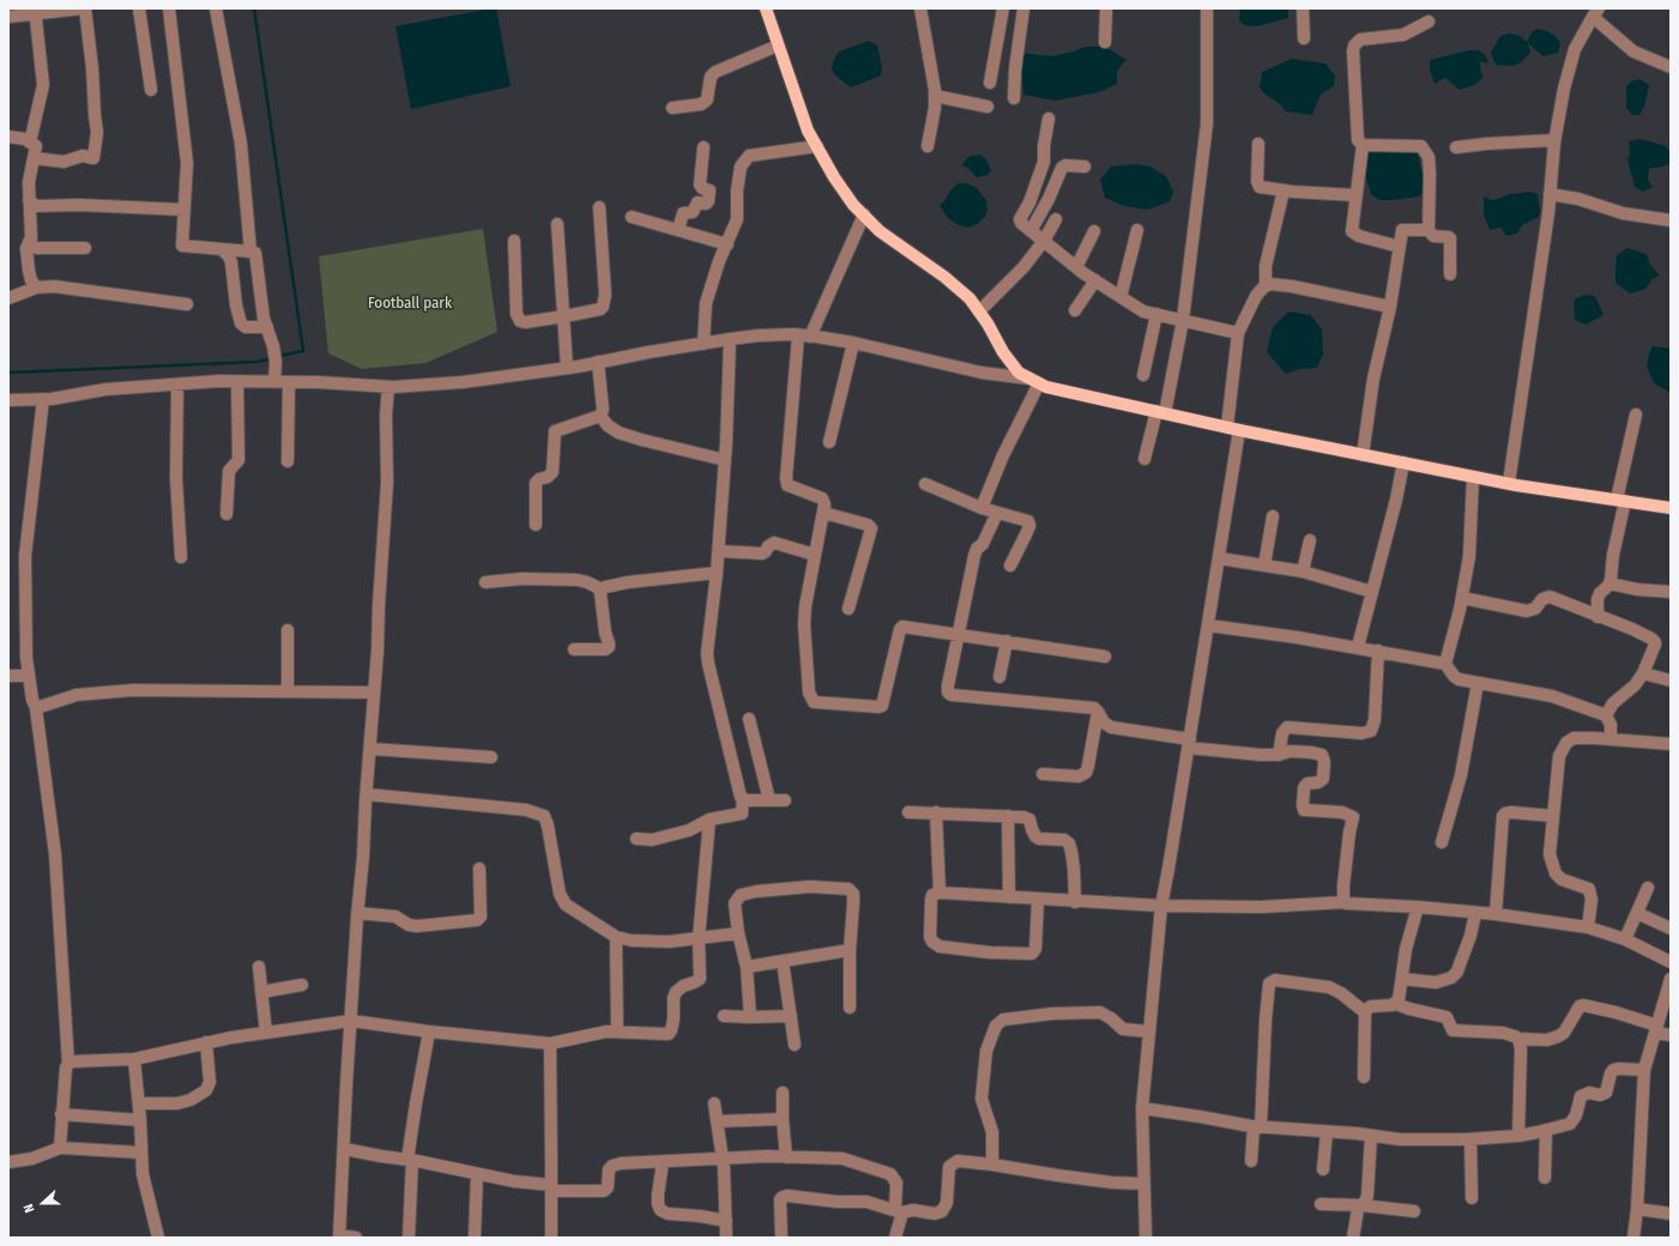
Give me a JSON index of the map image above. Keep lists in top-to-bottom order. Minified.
{"parks":["Football park"],"north":"left"}
